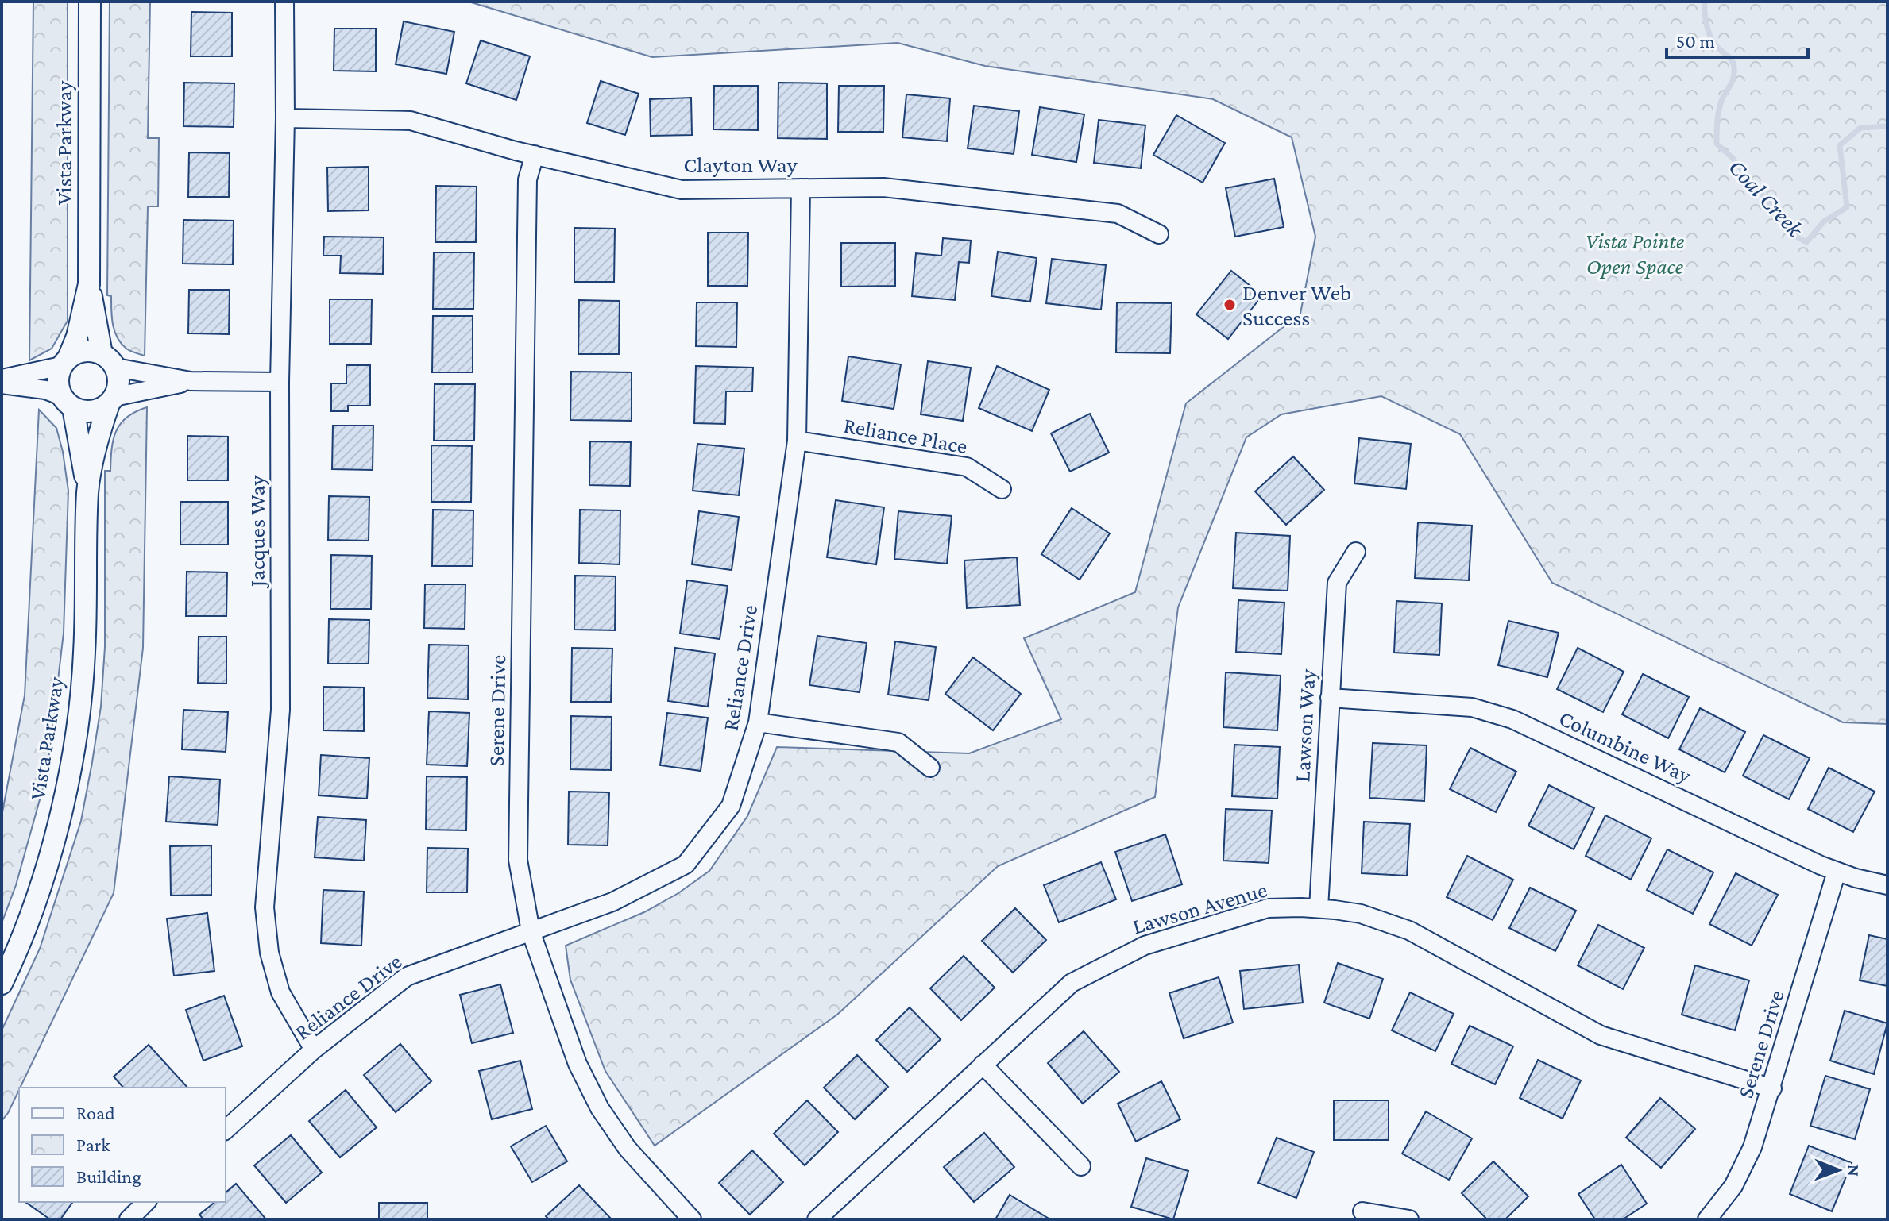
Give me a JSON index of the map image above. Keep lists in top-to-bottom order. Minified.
{"streets":{"street":["Vista Parkway","Clayton Way","Reliance Place","Jacques Way","Reliance Drive","Serene Drive","Lawson Way","Columbine Way","Lawson Avenue"]},"crossings":[["Clayton Way","Jacques Way"],["Clayton Way","Reliance Drive"],["Clayton Way","Serene Drive"],["Reliance Place","Reliance Drive"],["Jacques Way","Reliance Drive"],["Reliance Drive","Serene Drive"],["Serene Drive","Columbine Way"],["Serene Drive","Lawson Avenue"],["Lawson Way","Columbine Way"],["Lawson Way","Lawson Avenue"]],"water":["Coal Creek"],"parks":["Vista Pointe Open Space"],"places":["Denver Web Success"],"legend":["Road","Park","Building"],"scale_bar":"50 m","north":"right"}
